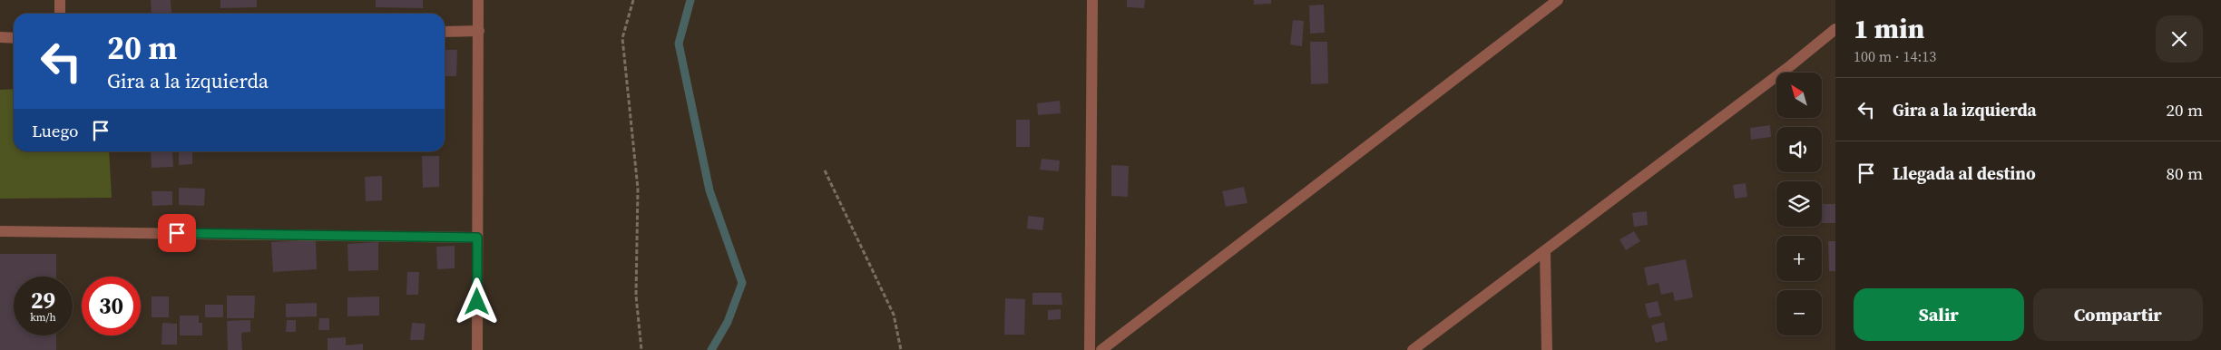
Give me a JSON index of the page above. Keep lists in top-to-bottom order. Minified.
{"north":"top left","page":{"heading":["1 min","100 m · 14:13"],"turn":["20 m","Gira a la izquierda"],"map_buttons":["+","−"],"list":[{"name":"Gira a la izquierda","value":"20 m"},{"name":"Llegada al destino","value":"80 m"}],"then":"Luego","speed":"29 km/h","limit":"30","buttons":["Salir","Compartir"]}}
